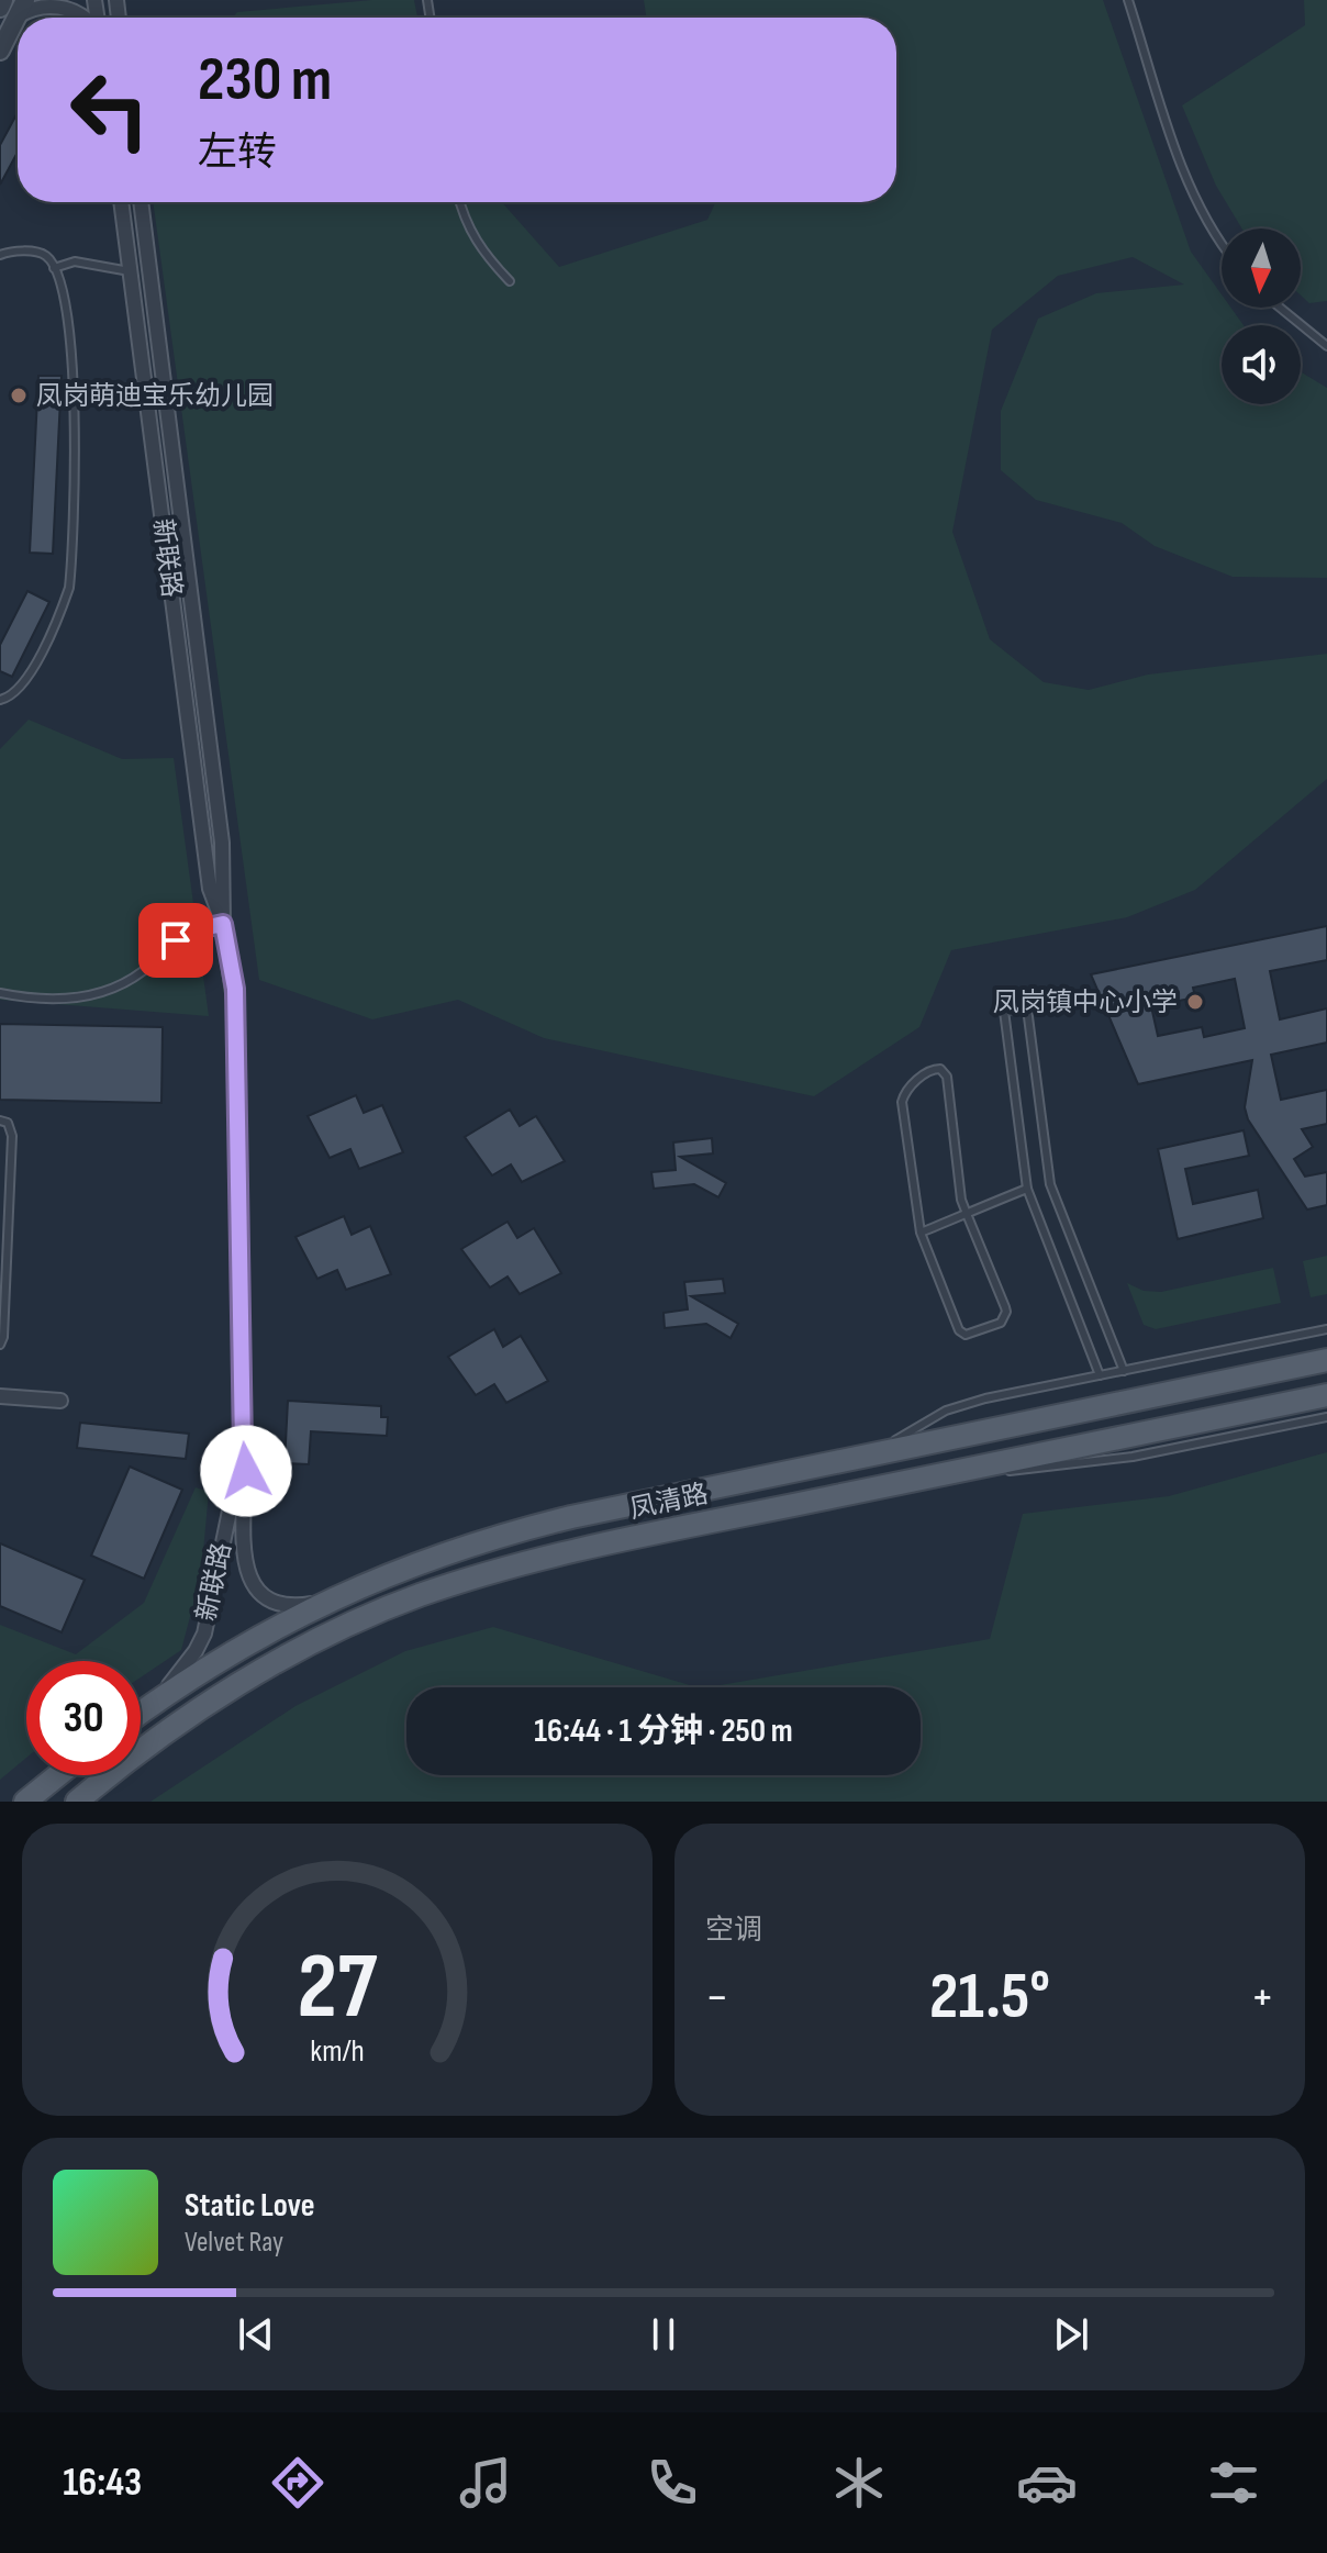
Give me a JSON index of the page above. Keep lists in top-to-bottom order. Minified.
{"streets":{"main road":["凤清路"],"street":["新联路"]},"crossings":[["新联路","凤清路"]],"places":["凤岗萌迪宝乐幼儿园","凤岗镇中心小学"],"north":"bottom","page":{"turn":["230 m","左转"],"limit":"30","trip":"16:44 · 1 分钟 · 250 m","tile":"空调","heat":["−","21.5°","+"],"song":["Static Love","Velvet Ray"],"tabs":"16:43","gauge":["27","km/h"]}}
